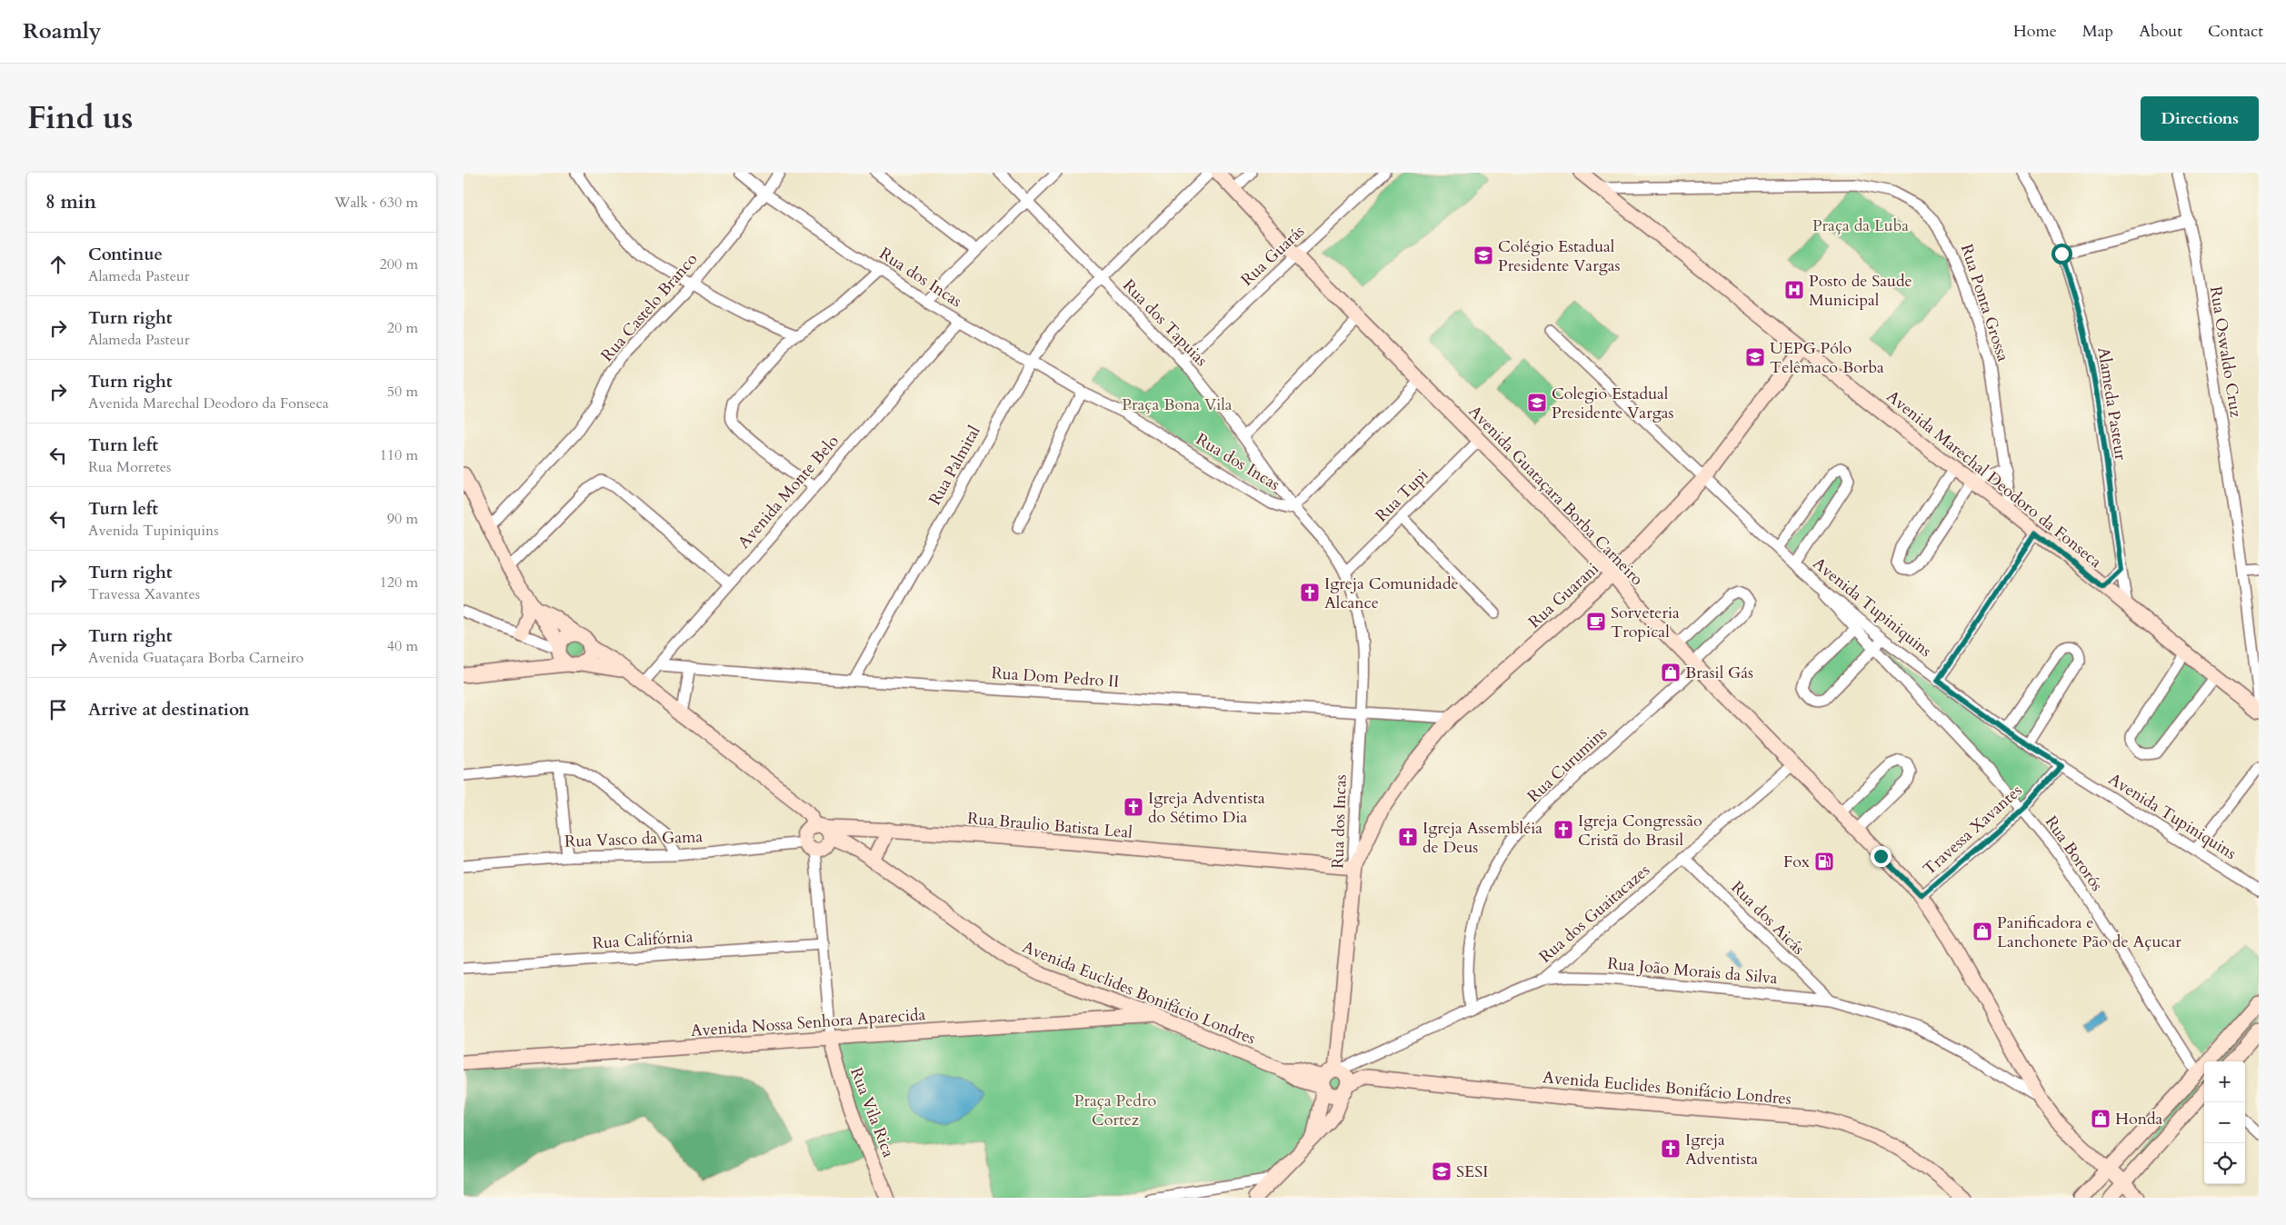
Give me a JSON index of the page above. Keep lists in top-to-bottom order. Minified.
{"streets":{"street":["Rua Guarás","Rua dos Incas","Rua Ponta Grossa","Rua Castelo Branco","Rua dos Tapuias","Rua Oswaldo Cruz","Alameda Pasteur","Rua Palmital","Avenida Marechal Deodoro da Fonseca","Avenida Monte Belo","Rua Tupi","Avenida Guataçara Borba Carneiro","Rua Guarani","Avenida Tupiniquins","Rua Dom Pedro II","Rua Curumins","Rua Braulio Batista Leal","Travessa Xavantes","Rua Vasco da Gama","Rua Bororós","Rua dos Guaitacazes","Rua dos Aicás","Rua Califórnia","Rua João Morais da Silva","Avenida Euclides Bonifácio Londres","Avenida Nossa Senhora Aparecida","Rua Vila Rica"]},"crossings":[["Rua Guarás","Rua dos Tapuias"],["Rua Guarás","Avenida Guataçara Borba Carneiro"],["Rua dos Incas","Rua Castelo Branco"],["Rua dos Incas","Rua dos Tapuias"],["Rua dos Incas","Rua Palmital"],["Rua dos Incas","Avenida Monte Belo"],["Rua dos Incas","Rua Tupi"],["Rua dos Incas","Rua Guarani"],["Rua dos Incas","Rua Dom Pedro II"],["Rua dos Incas","Rua Braulio Batista Leal"],["Rua dos Incas","Rua João Morais da Silva"],["Rua dos Incas","Avenida Euclides Bonifácio Londres"],["Rua Ponta Grossa","Avenida Marechal Deodoro da Fonseca"],["Rua dos Tapuias","Rua Palmital"],["Alameda Pasteur","Avenida Marechal Deodoro da Fonseca"],["Rua Palmital","Rua Dom Pedro II"],["Avenida Marechal Deodoro da Fonseca","Rua Guarani"],["Avenida Monte Belo","Rua Dom Pedro II"],["Rua Tupi","Avenida Guataçara Borba Carneiro"],["Avenida Guataçara Borba Carneiro","Rua Guarani"],["Avenida Guataçara Borba Carneiro","Rua Curumins"],["Avenida Guataçara Borba Carneiro","Travessa Xavantes"],["Avenida Guataçara Borba Carneiro","Rua dos Guaitacazes"],["Avenida Guataçara Borba Carneiro","Rua João Morais da Silva"],["Rua Guarani","Avenida Tupiniquins"],["Rua Guarani","Rua Dom Pedro II"],["Rua Guarani","Rua Braulio Batista Leal"],["Avenida Tupiniquins","Travessa Xavantes"],["Avenida Tupiniquins","Rua Bororós"],["Rua Curumins","Rua João Morais da Silva"],["Rua Braulio Batista Leal","Avenida Euclides Bonifácio Londres"],["Travessa Xavantes","Rua Bororós"],["Rua dos Guaitacazes","Rua dos Aicás"],["Rua dos Guaitacazes","Rua João Morais da Silva"],["Rua dos Aicás","Rua João Morais da Silva"],["Rua João Morais da Silva","Avenida Euclides Bonifácio Londres"],["Avenida Euclides Bonifácio Londres","Avenida Nossa Senhora Aparecida"],["Avenida Nossa Senhora Aparecida","Rua Vila Rica"]],"parks":["Praça da Luba","Praça Bona Vila","Praça Pedro Cortez"],"places":{"school or university":["Colégio Estadual Presidente Vargas","UEPG Pólo Telêmaco Borba","Colegio Estadual Presidente Vargas","SESI"],"hospital":["Posto de Saude Municipal"],"church":["Igreja Comunidade Alcance","Igreja Adventista do Sétimo Dia","Igreja Congressão Cristã do Brasil","Igreja Assembléia de Deus","Igreja Adventista"],"cafe":["Sorveteria Tropical"],"shop":["Brasil Gás","Panificadora e Lanchonete Pão de Açucar","Honda"],"fuel station":["Fox"]},"page":{"header":"Roamly","nav":["Home","Map","About","Contact"],"title":"Find us","buttons":"Directions","heading":["8 min","Walk · 630 m"],"list":[["Continue","Alameda Pasteur","200 m"],["Turn right","Alameda Pasteur","20 m"],["Turn right","Avenida Marechal Deodoro da Fonseca","50 m"],["Turn left","Rua Morretes","110 m"],["Turn left","Avenida Tupiniquins","90 m"],["Turn right","Travessa Xavantes","120 m"],["Turn right","Avenida Guataçara Borba Carneiro","40 m"],"Arrive at destination"],"map_buttons":["+","−"]}}
